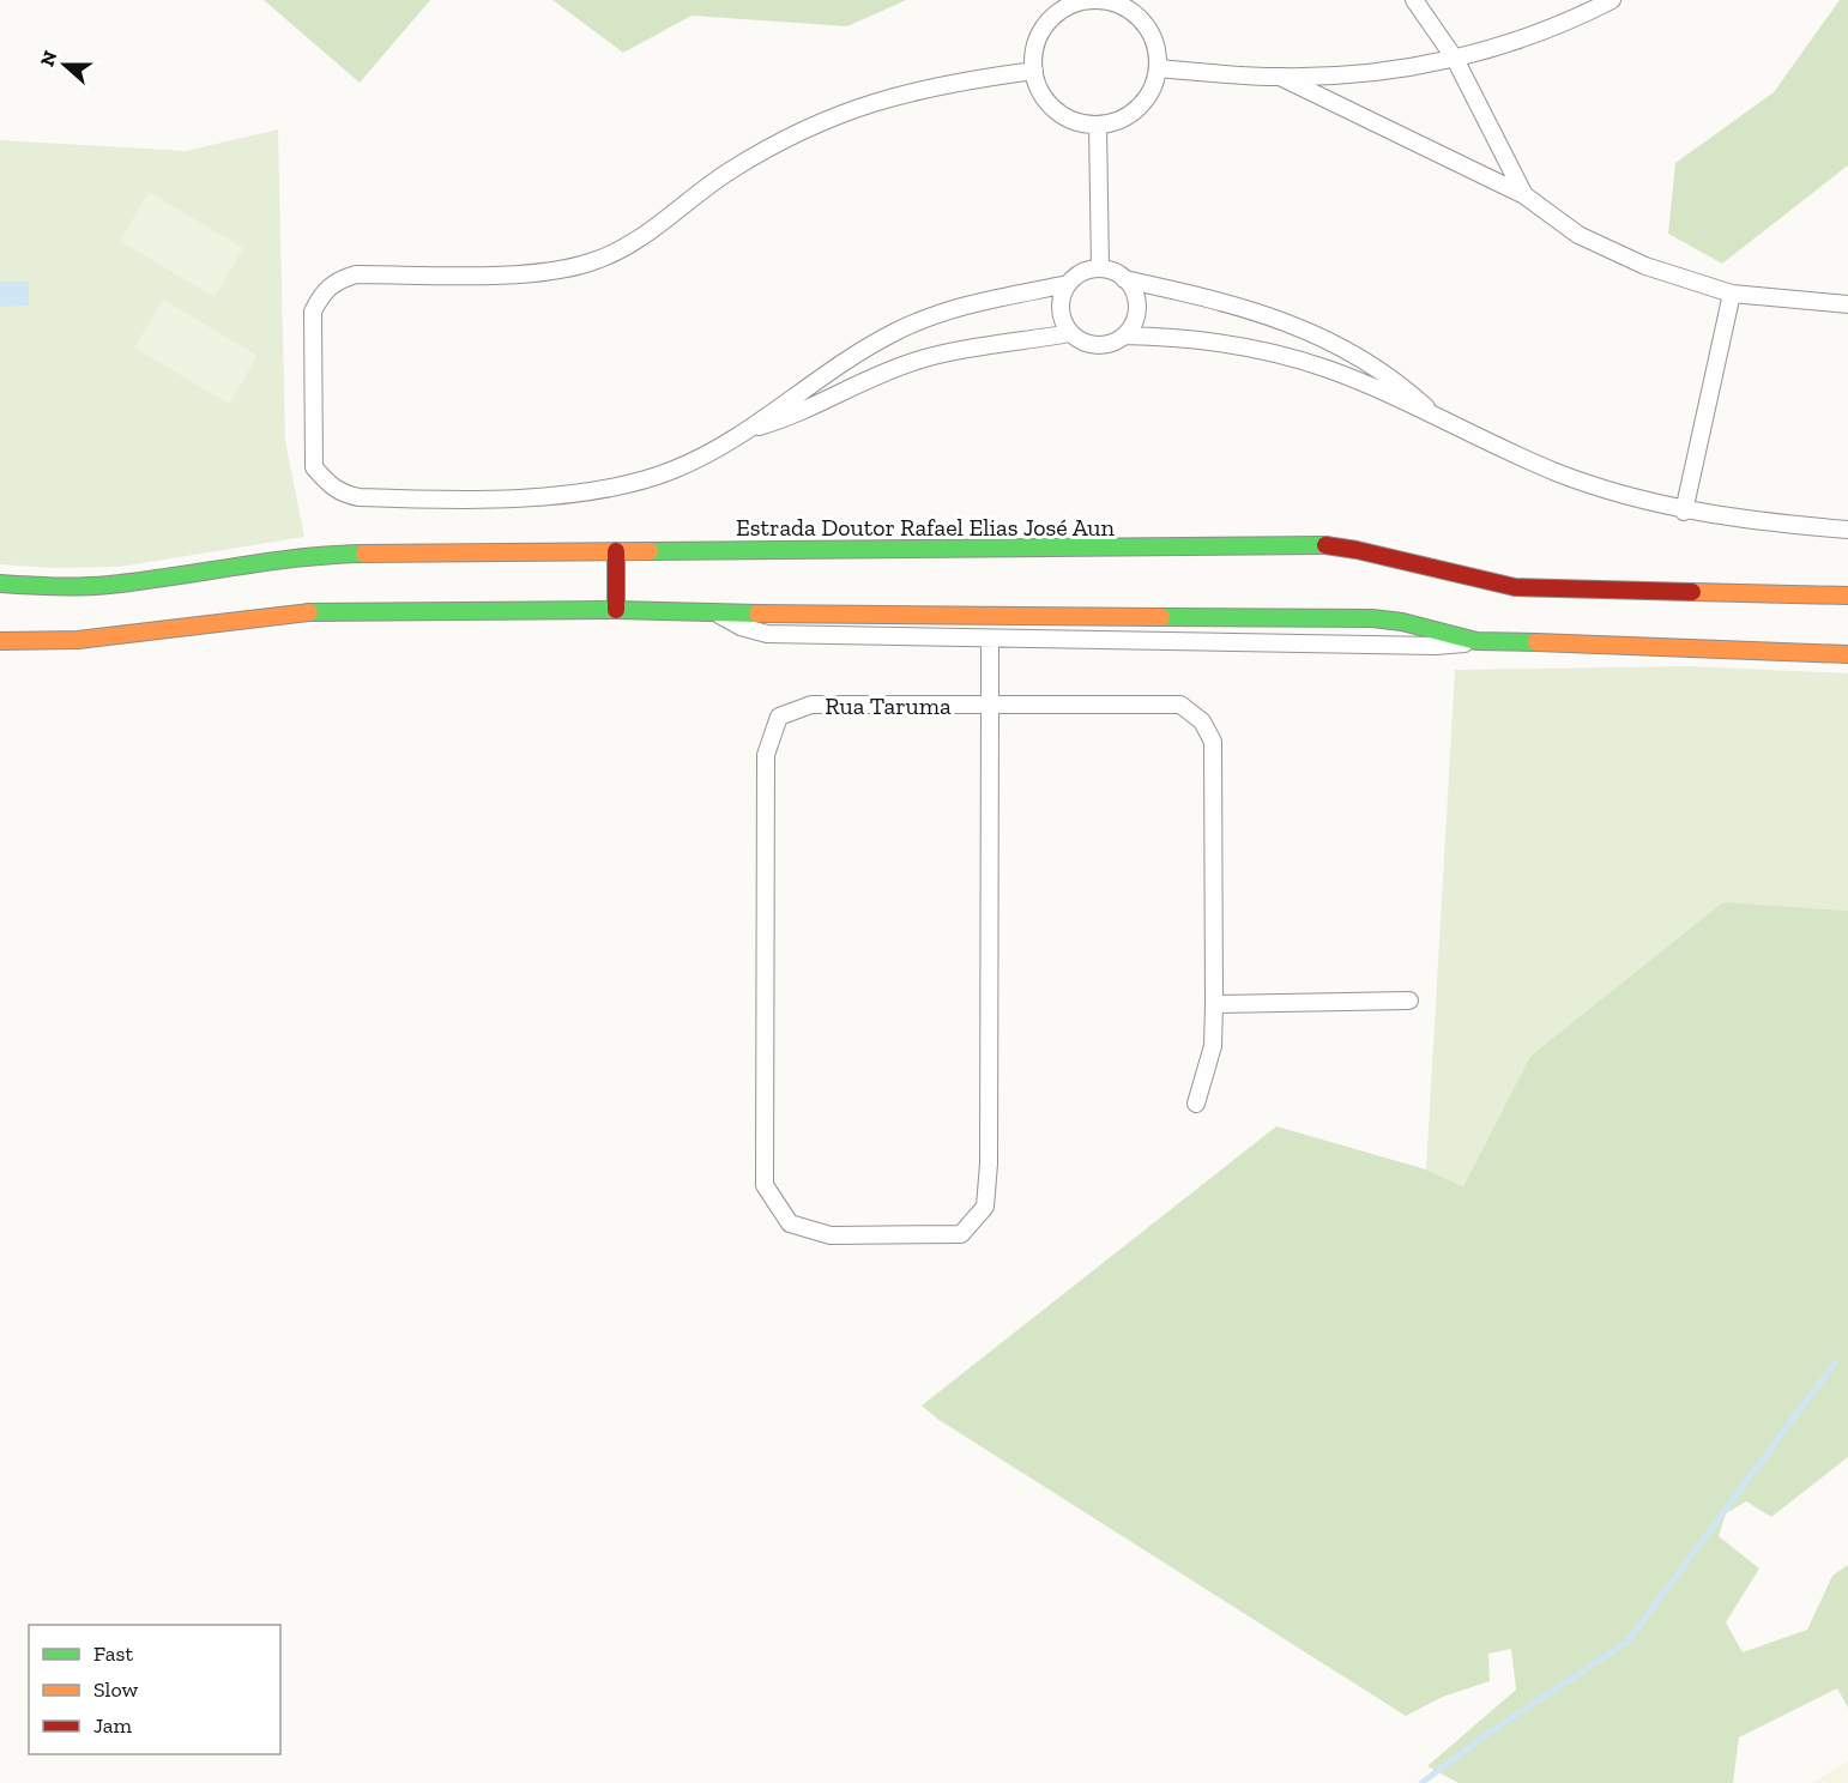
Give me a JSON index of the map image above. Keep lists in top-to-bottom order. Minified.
{"streets":{"main road":["Estrada Doutor Rafael Elias José Aun"],"street":["Rua Taruma"]},"legend":["Fast","Slow","Jam"],"north":"left"}
